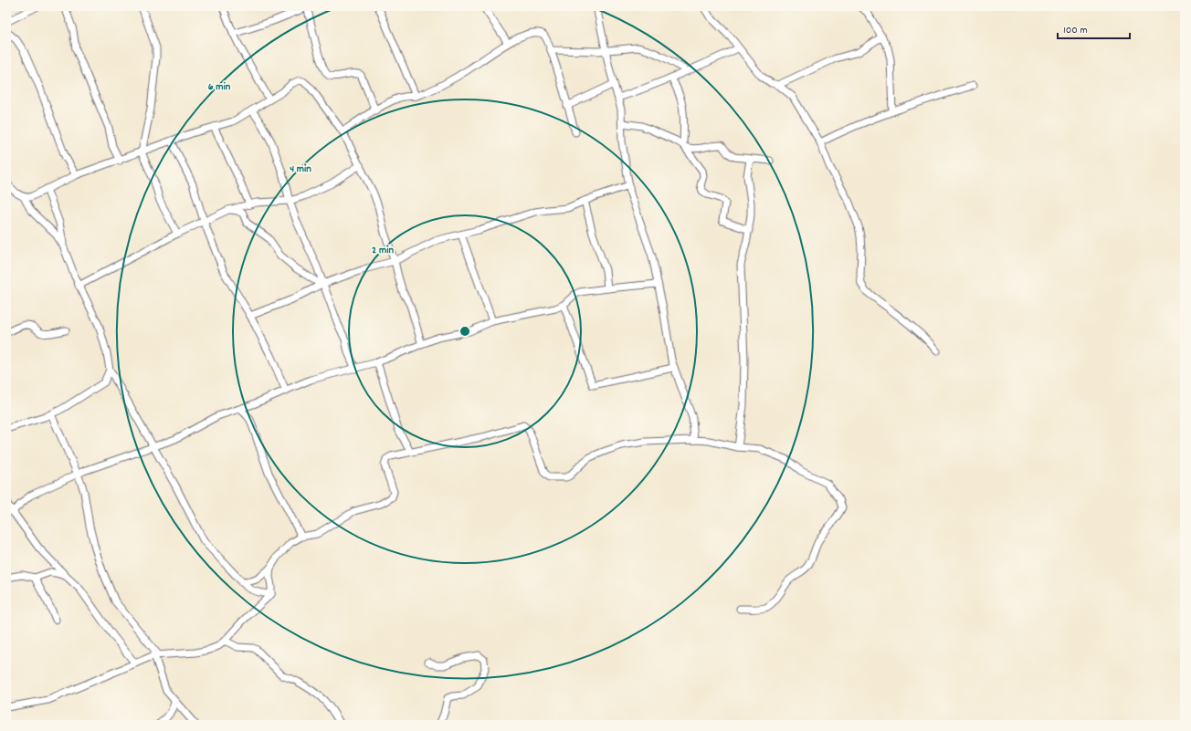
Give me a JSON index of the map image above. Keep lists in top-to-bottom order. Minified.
{"scale_bar":"100 m","rings":["6 min","4 min","2 min"]}
